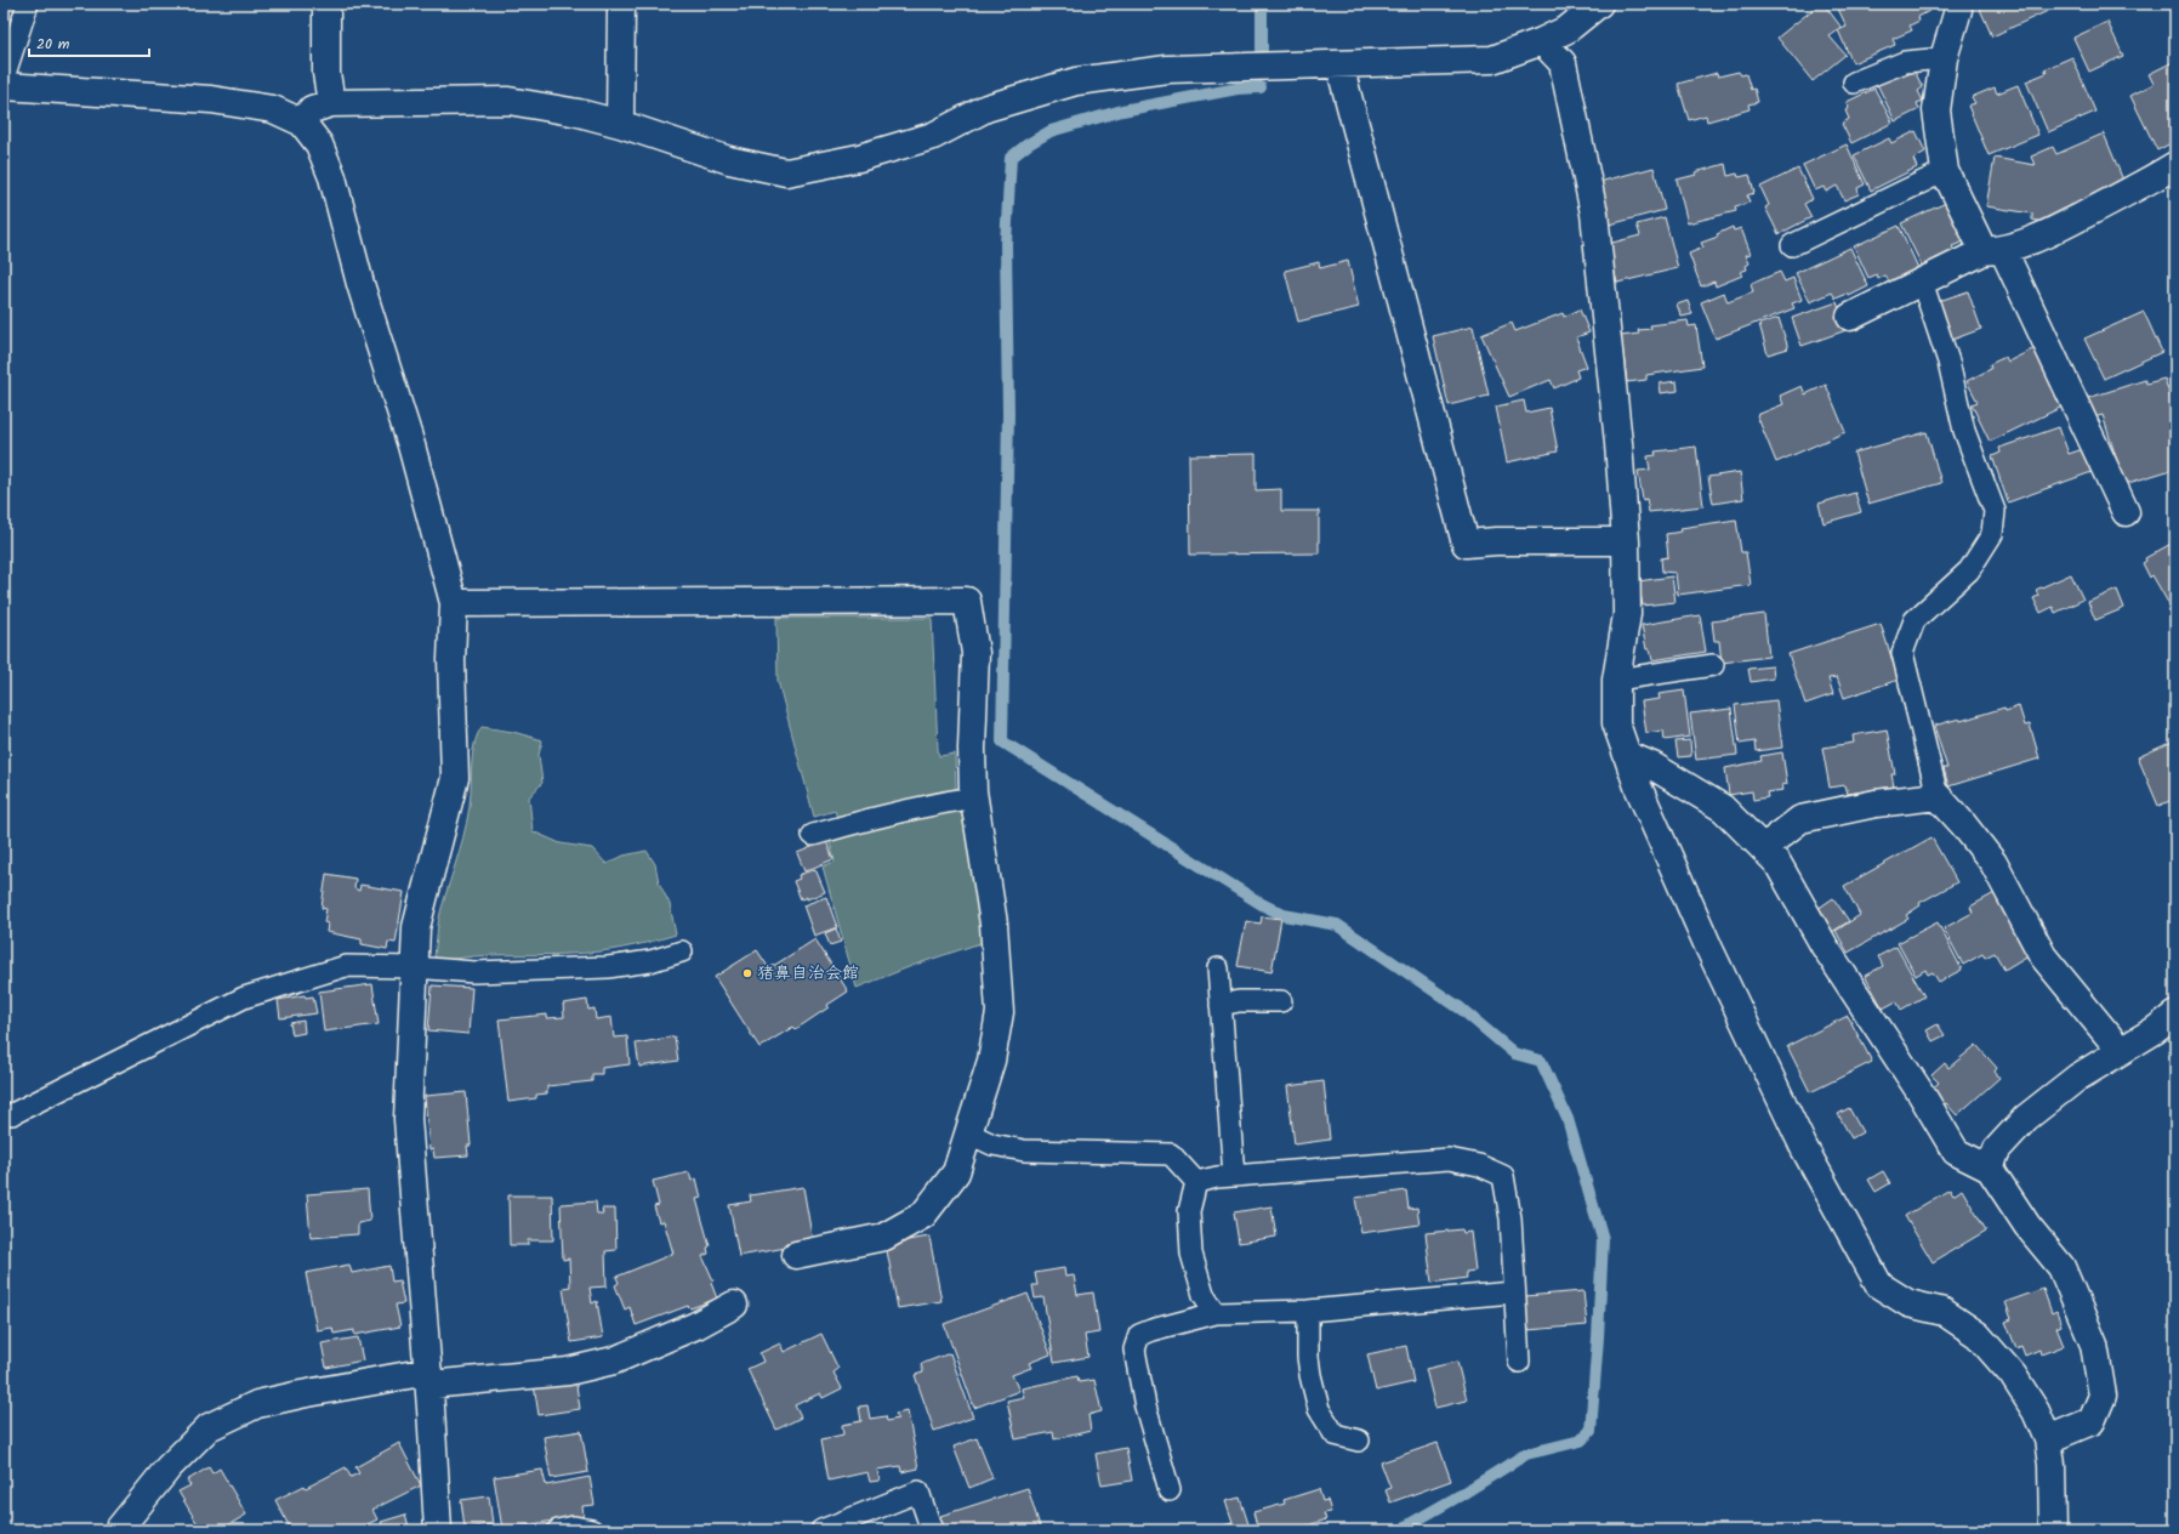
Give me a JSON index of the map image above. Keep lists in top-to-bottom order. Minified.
{"places":["猪鼻自治会館"],"scale_bar":"20 m"}
